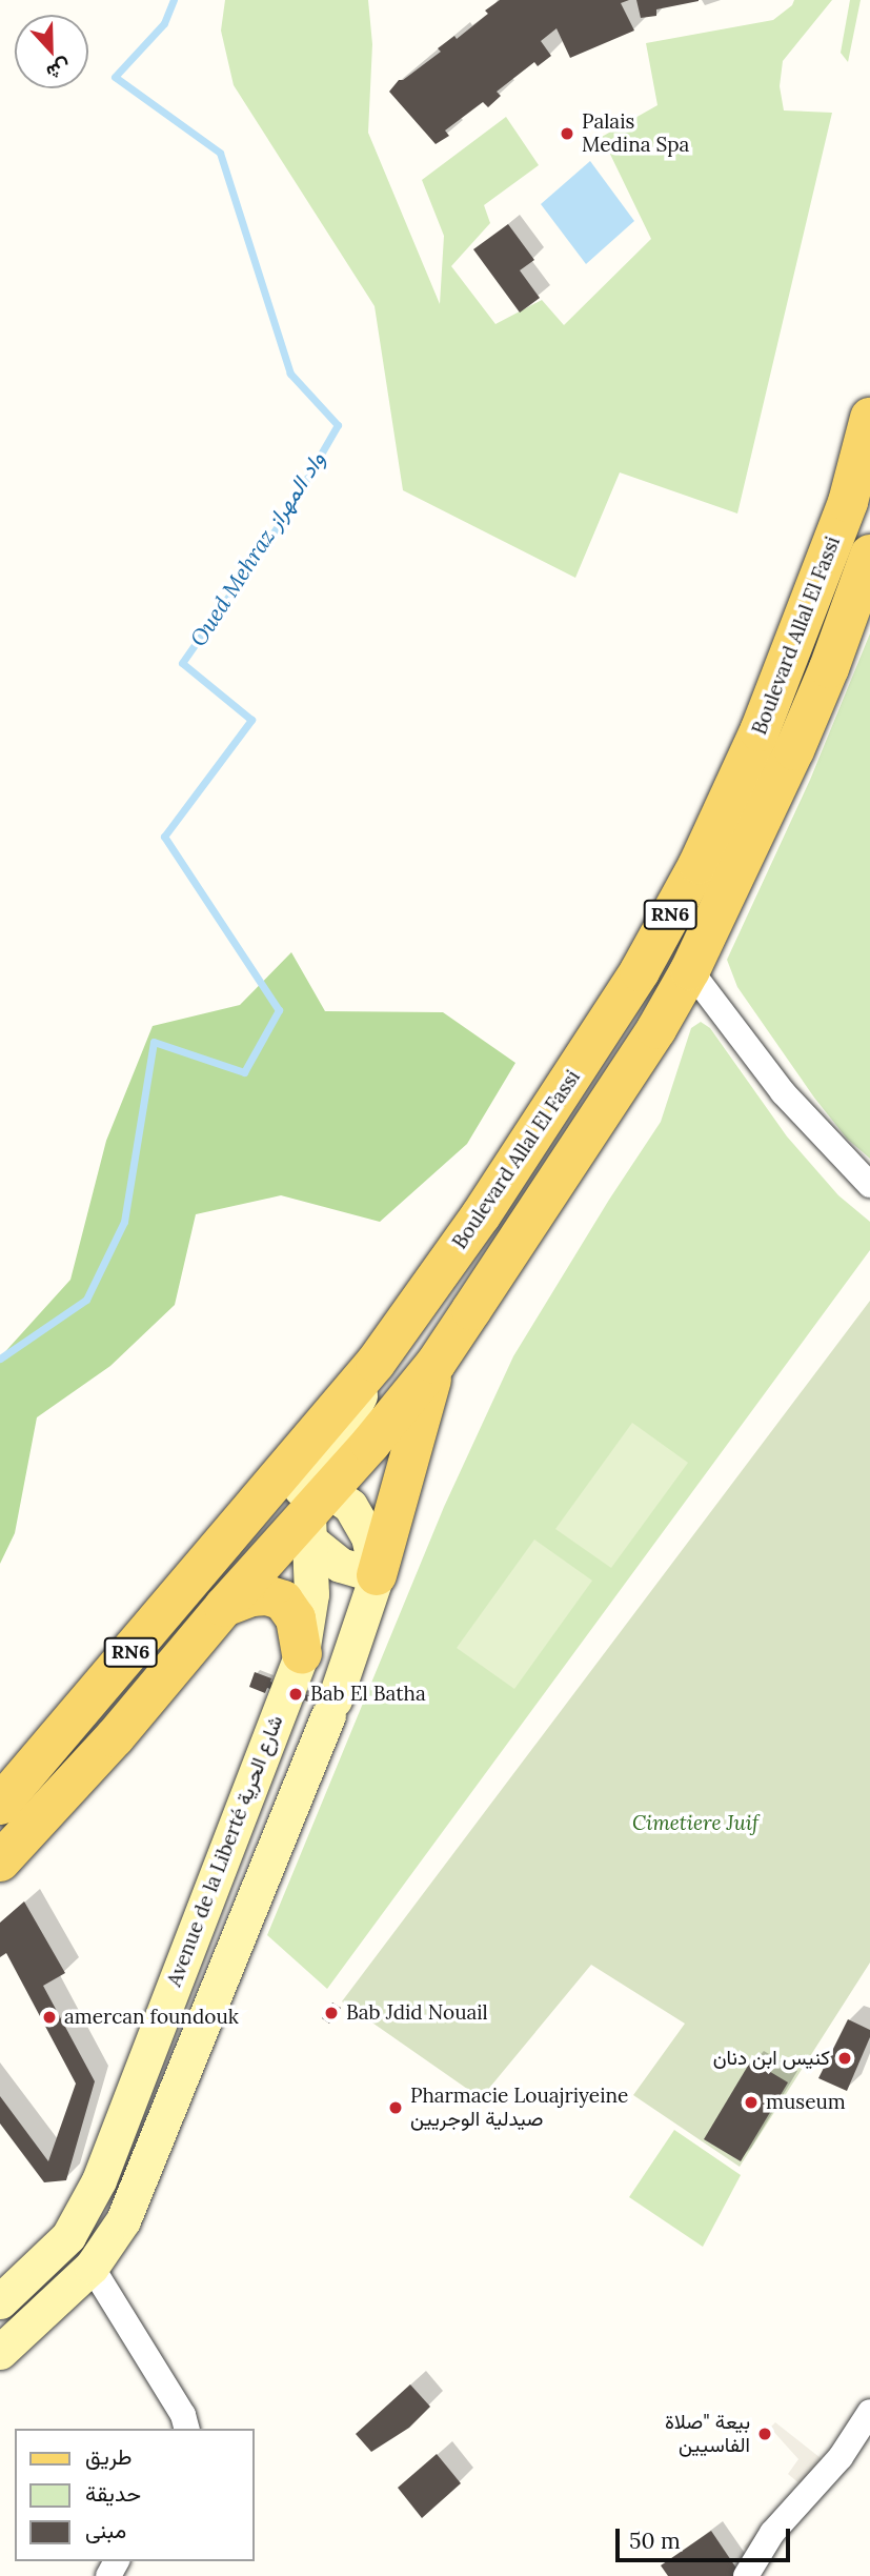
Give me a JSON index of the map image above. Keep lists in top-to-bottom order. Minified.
{"streets":{"main road":["Boulevard Allal El Fassi","RN6","Avenue de la Liberté شارع الحرية"]},"crossings":[["Boulevard Allal El Fassi","Avenue de la Liberté شارع الحرية"]],"water":["Oued Mehraz واد المهراز"],"parks":["Cimetiere Juif"],"places":["Palais Medina Spa","Bab El Batha","Bab Jdid Nouail","amercan foundouk","كنيس ابن دنان","museum","Pharmacie Louajriyeine صيدلية الوجريين","بيعة \"صلاة الفاسيين"],"legend":["طريق","حديقة","مبنى"],"scale_bar":"50 m","north":"bottom"}
